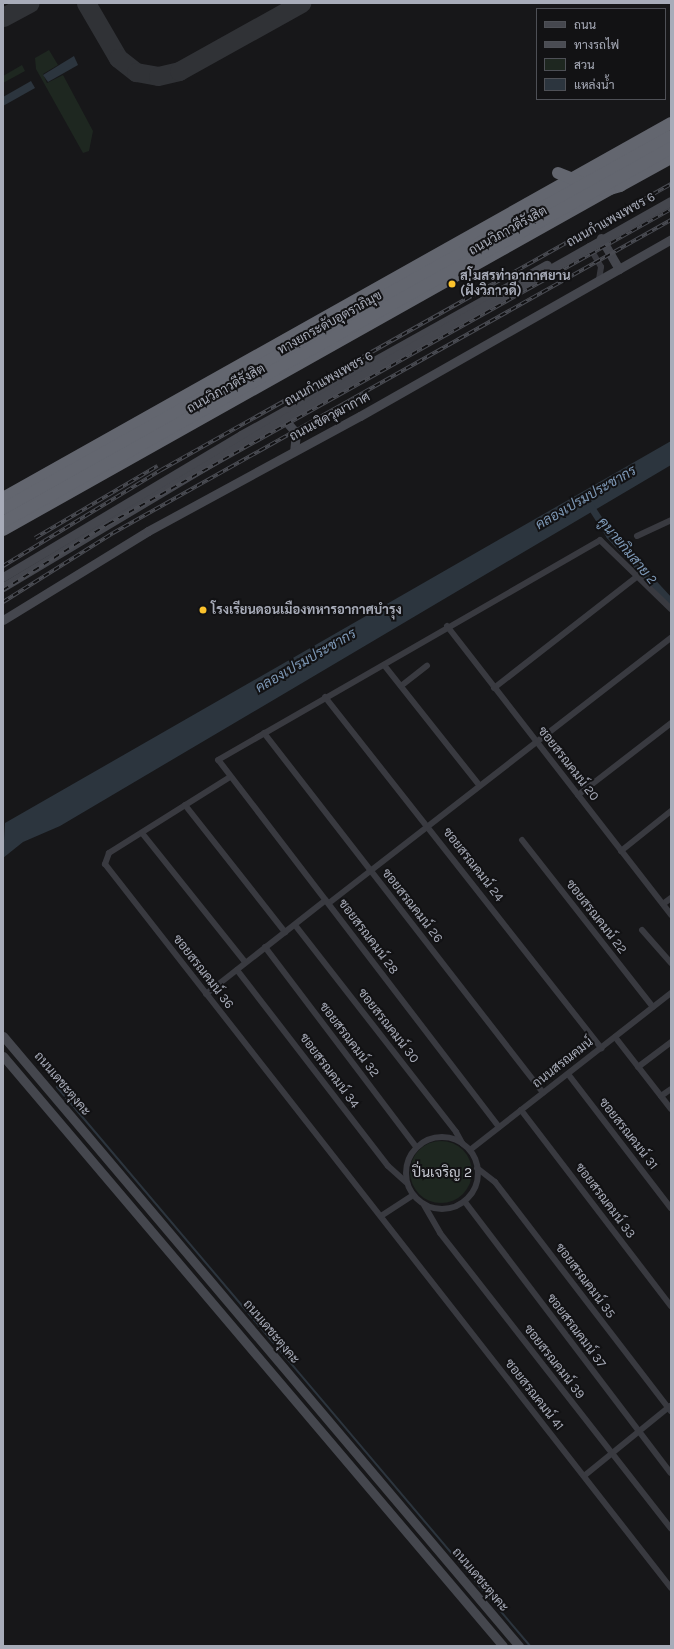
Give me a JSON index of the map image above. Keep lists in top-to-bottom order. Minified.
{"streets":{"highway":["ถนนวิภาวดีรังสิต","ทางยกระดับอุตราภิมุข"],"main road":["ถนนกำแพงเพชร 6","ถนนเชิดวุฒากาศ","ถนนเดชะตุงคะ"],"street":["ซอยสรณคมน์ 20","ซอยสรณคมน์ 24","ซอยสรณคมน์ 26","ซอยสรณคมน์ 22","ซอยสรณคมน์ 28","ซอยสรณคมน์ 36","ซอยสรณคมน์ 30","ซอยสรณคมน์ 32","ถนนสรณคมน์","ซอยสรณคมน์ 34","ซอยสรณคมน์ 31","ซอยสรณคมน์ 33","ซอยสรณคมน์ 35","ซอยสรณคมน์ 37","ซอยสรณคมน์ 39","ซอยสรณคมน์ 41"]},"crossings":[["ซอยสรณคมน์ 24","ถนนสรณคมน์"],["ซอยสรณคมน์ 26","ซอยสรณคมน์ 28"],["ซอยสรณคมน์ 26","ถนนสรณคมน์"],["ซอยสรณคมน์ 22","ถนนสรณคมน์"],["ซอยสรณคมน์ 28","ซอยสรณคมน์ 36"],["ซอยสรณคมน์ 28","ถนนสรณคมน์"],["ซอยสรณคมน์ 36","ซอยสรณคมน์ 41"],["ซอยสรณคมน์ 30","ซอยสรณคมน์ 32"],["ซอยสรณคมน์ 30","ถนนสรณคมน์"],["ซอยสรณคมน์ 30","ซอยสรณคมน์ 34"],["ซอยสรณคมน์ 30","ซอยสรณคมน์ 35"],["ซอยสรณคมน์ 30","ซอยสรณคมน์ 37"],["ซอยสรณคมน์ 30","ซอยสรณคมน์ 39"],["ซอยสรณคมน์ 32","ถนนสรณคมน์"],["ซอยสรณคมน์ 32","ซอยสรณคมน์ 34"],["ซอยสรณคมน์ 32","ซอยสรณคมน์ 35"],["ซอยสรณคมน์ 32","ซอยสรณคมน์ 37"],["ซอยสรณคมน์ 32","ซอยสรณคมน์ 39"],["ถนนสรณคมน์","ซอยสรณคมน์ 34"],["ถนนสรณคมน์","ซอยสรณคมน์ 31"],["ถนนสรณคมน์","ซอยสรณคมน์ 33"],["ถนนสรณคมน์","ซอยสรณคมน์ 35"],["ถนนสรณคมน์","ซอยสรณคมน์ 37"],["ถนนสรณคมน์","ซอยสรณคมน์ 39"],["ซอยสรณคมน์ 34","ซอยสรณคมน์ 35"],["ซอยสรณคมน์ 34","ซอยสรณคมน์ 37"],["ซอยสรณคมน์ 34","ซอยสรณคมน์ 39"],["ซอยสรณคมน์ 35","ซอยสรณคมน์ 37"],["ซอยสรณคมน์ 35","ซอยสรณคมน์ 39"],["ซอยสรณคมน์ 37","ซอยสรณคมน์ 39"]],"districts":["ปิ่นเจริญ 2"],"water":["คลองเปรมประชากร","คูนายกิมสาย 2"],"places":["สโมสรท่าอากาศยาน (ฝั่งวิภาวดี)","โรงเรียนดอนเมืองทหารอากาศบำรุง"],"legend":["ถนน","ทางรถไฟ","สวน","แหล่งน้ำ"]}
